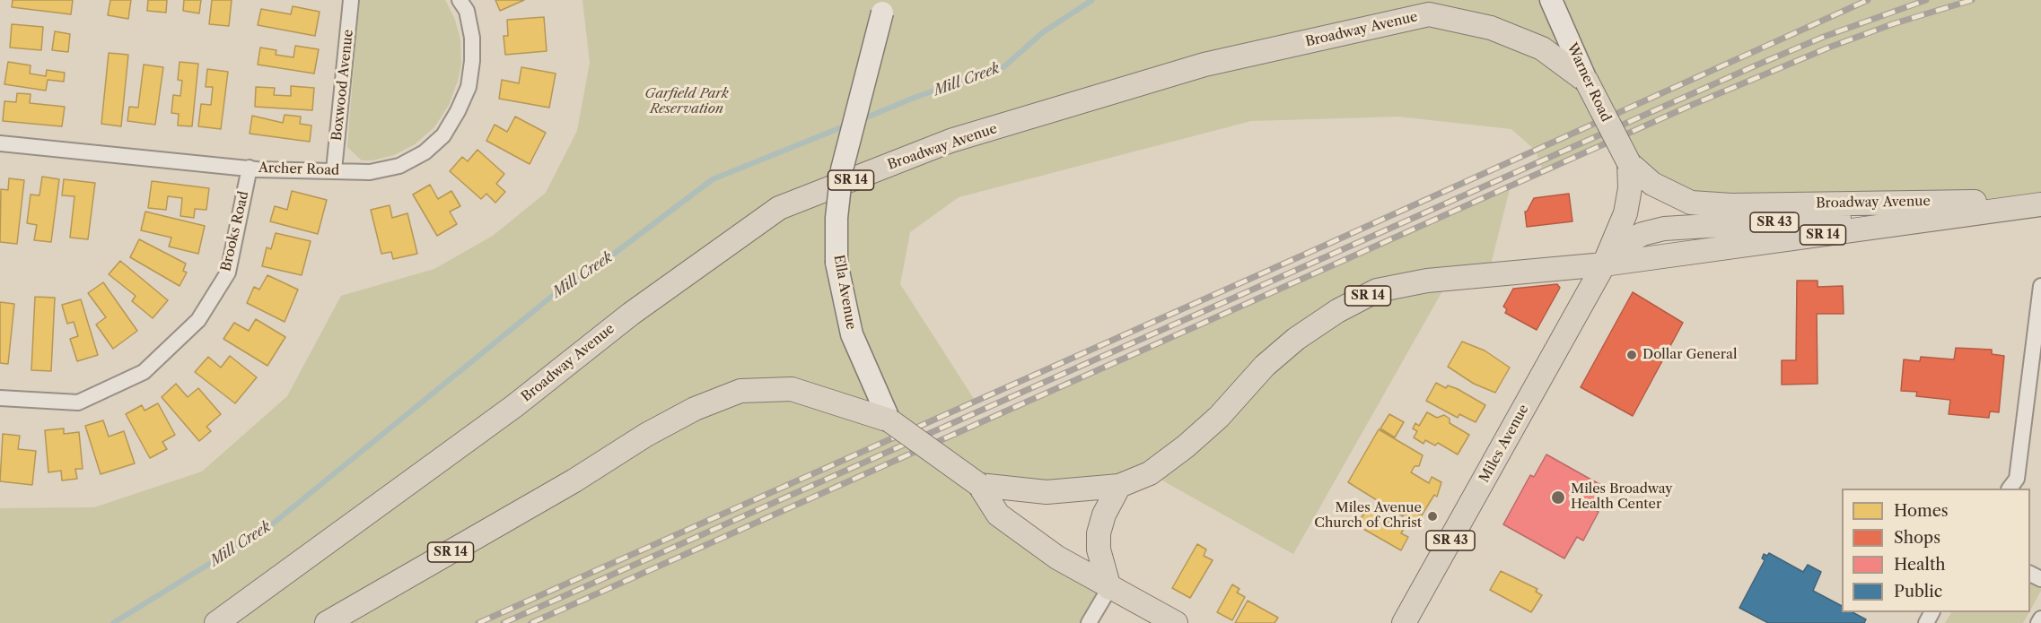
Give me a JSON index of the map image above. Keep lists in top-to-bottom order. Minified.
{"streets":{"main road":["Broadway Avenue","Warner Road","SR 14","SR 43","Ella Avenue","Miles Avenue"],"street":["Boxwood Avenue","Archer Road","Brooks Road"]},"crossings":[["Broadway Avenue","Warner Road"],["Broadway Avenue","SR 43"],["Broadway Avenue","Ella Avenue"],["Broadway Avenue","Miles Avenue"],["Boxwood Avenue","Archer Road"],["Archer Road","Brooks Road"],["SR 43","Miles Avenue"]],"water":["Mill Creek"],"parks":["Garfield Park Reservation"],"places":["Dollar General","Miles Broadway Health Center","Miles Avenue Church of Christ"],"legend":["Homes","Shops","Health","Public"]}
